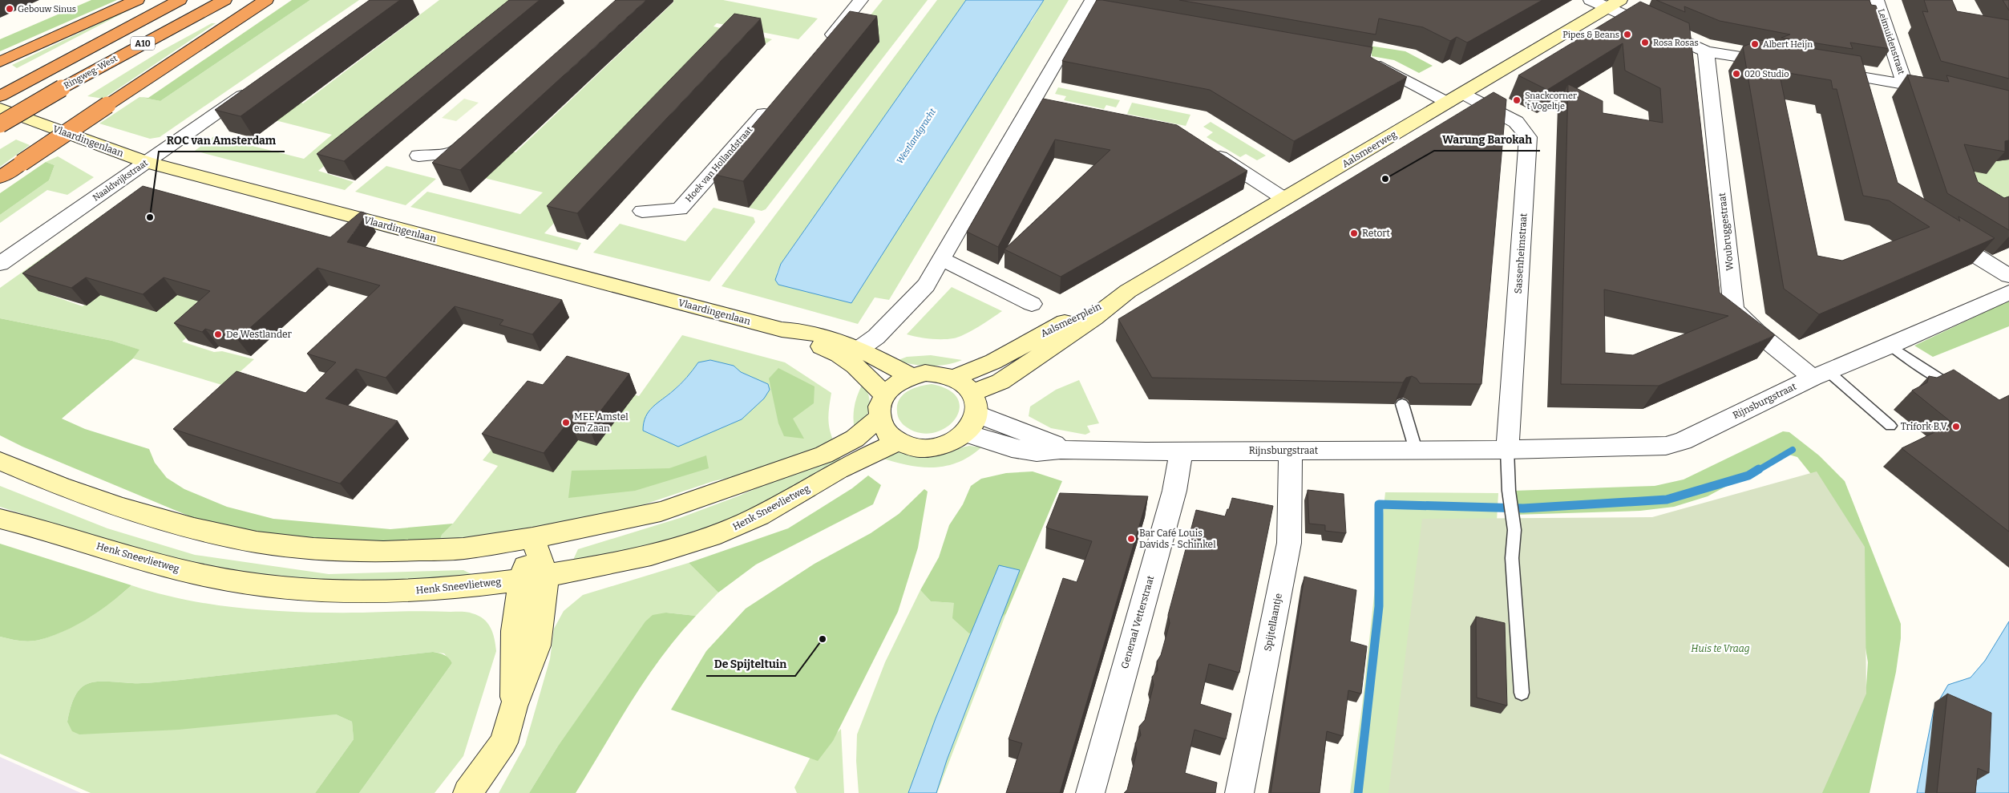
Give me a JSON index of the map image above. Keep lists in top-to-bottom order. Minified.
{"streets":{"highway":["A10","Ringweg-West"],"main road":["Vlaardingenlaan","Aalsmeerweg","Aalsmeerplein","Henk Sneevlietweg"],"street":["Leimuidenstraat","Hoek van Hollandstraat","Naaldwijkstraat","Woubruggestraat","Sassenheimstraat","Rijnsburgstraat","Generaal Vetterstraat","Spijtellaantje"]},"crossings":[["Vlaardingenlaan","Naaldwijkstraat"],["Vlaardingenlaan","Aalsmeerplein"],["Vlaardingenlaan","Rijnsburgstraat"],["Vlaardingenlaan","Henk Sneevlietweg"],["Aalsmeerweg","Sassenheimstraat"],["Aalsmeerweg","Aalsmeerplein"],["Woubruggestraat","Rijnsburgstraat"],["Sassenheimstraat","Rijnsburgstraat"],["Aalsmeerplein","Rijnsburgstraat"],["Aalsmeerplein","Henk Sneevlietweg"],["Rijnsburgstraat","Henk Sneevlietweg"],["Rijnsburgstraat","Generaal Vetterstraat"],["Rijnsburgstraat","Spijtellaantje"]],"water":["Westlandgracht"],"parks":["Huis te Vraag"],"places":["Gebouw Sinus","Pipes & Beans","Rosa Rosas","Albert Heijn","020 Studio","Snackcorner 't Vogeltje","Warung Barokah","ROC van Amsterdam","Retort","De Westlander","MEE Amstel en Zaan","Trifork B.V.","Bar Café Louis Davids - Schinkel","De Spijteltuin"]}
